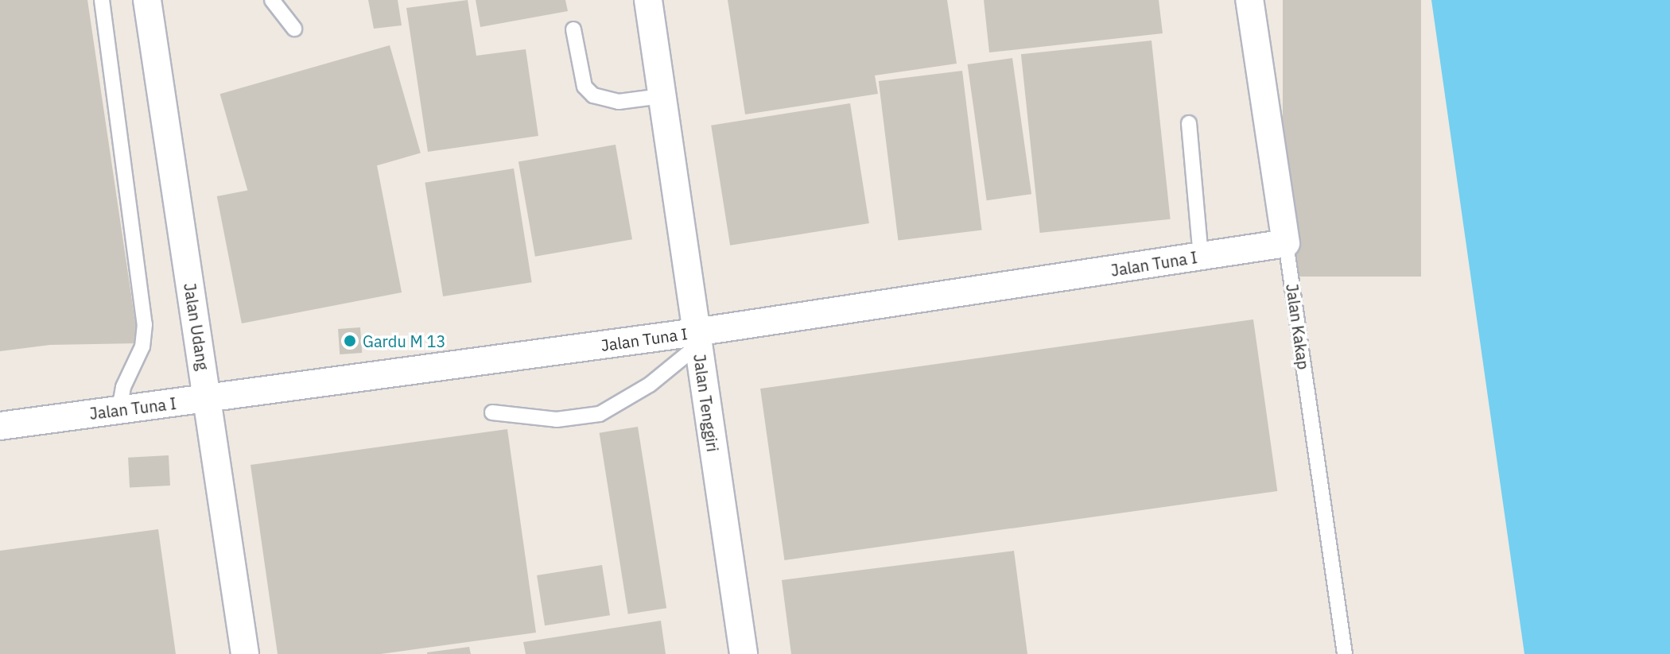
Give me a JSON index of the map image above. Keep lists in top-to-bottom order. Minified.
{"streets":{"street":["Jalan Tuna I","Jalan Udang","Jalan Kakap","Jalan Tenggiri"]},"crossings":[["Jalan Tuna I","Jalan Udang"],["Jalan Tuna I","Jalan Kakap"],["Jalan Tuna I","Jalan Tenggiri"]],"places":["Gardu M 13"]}
